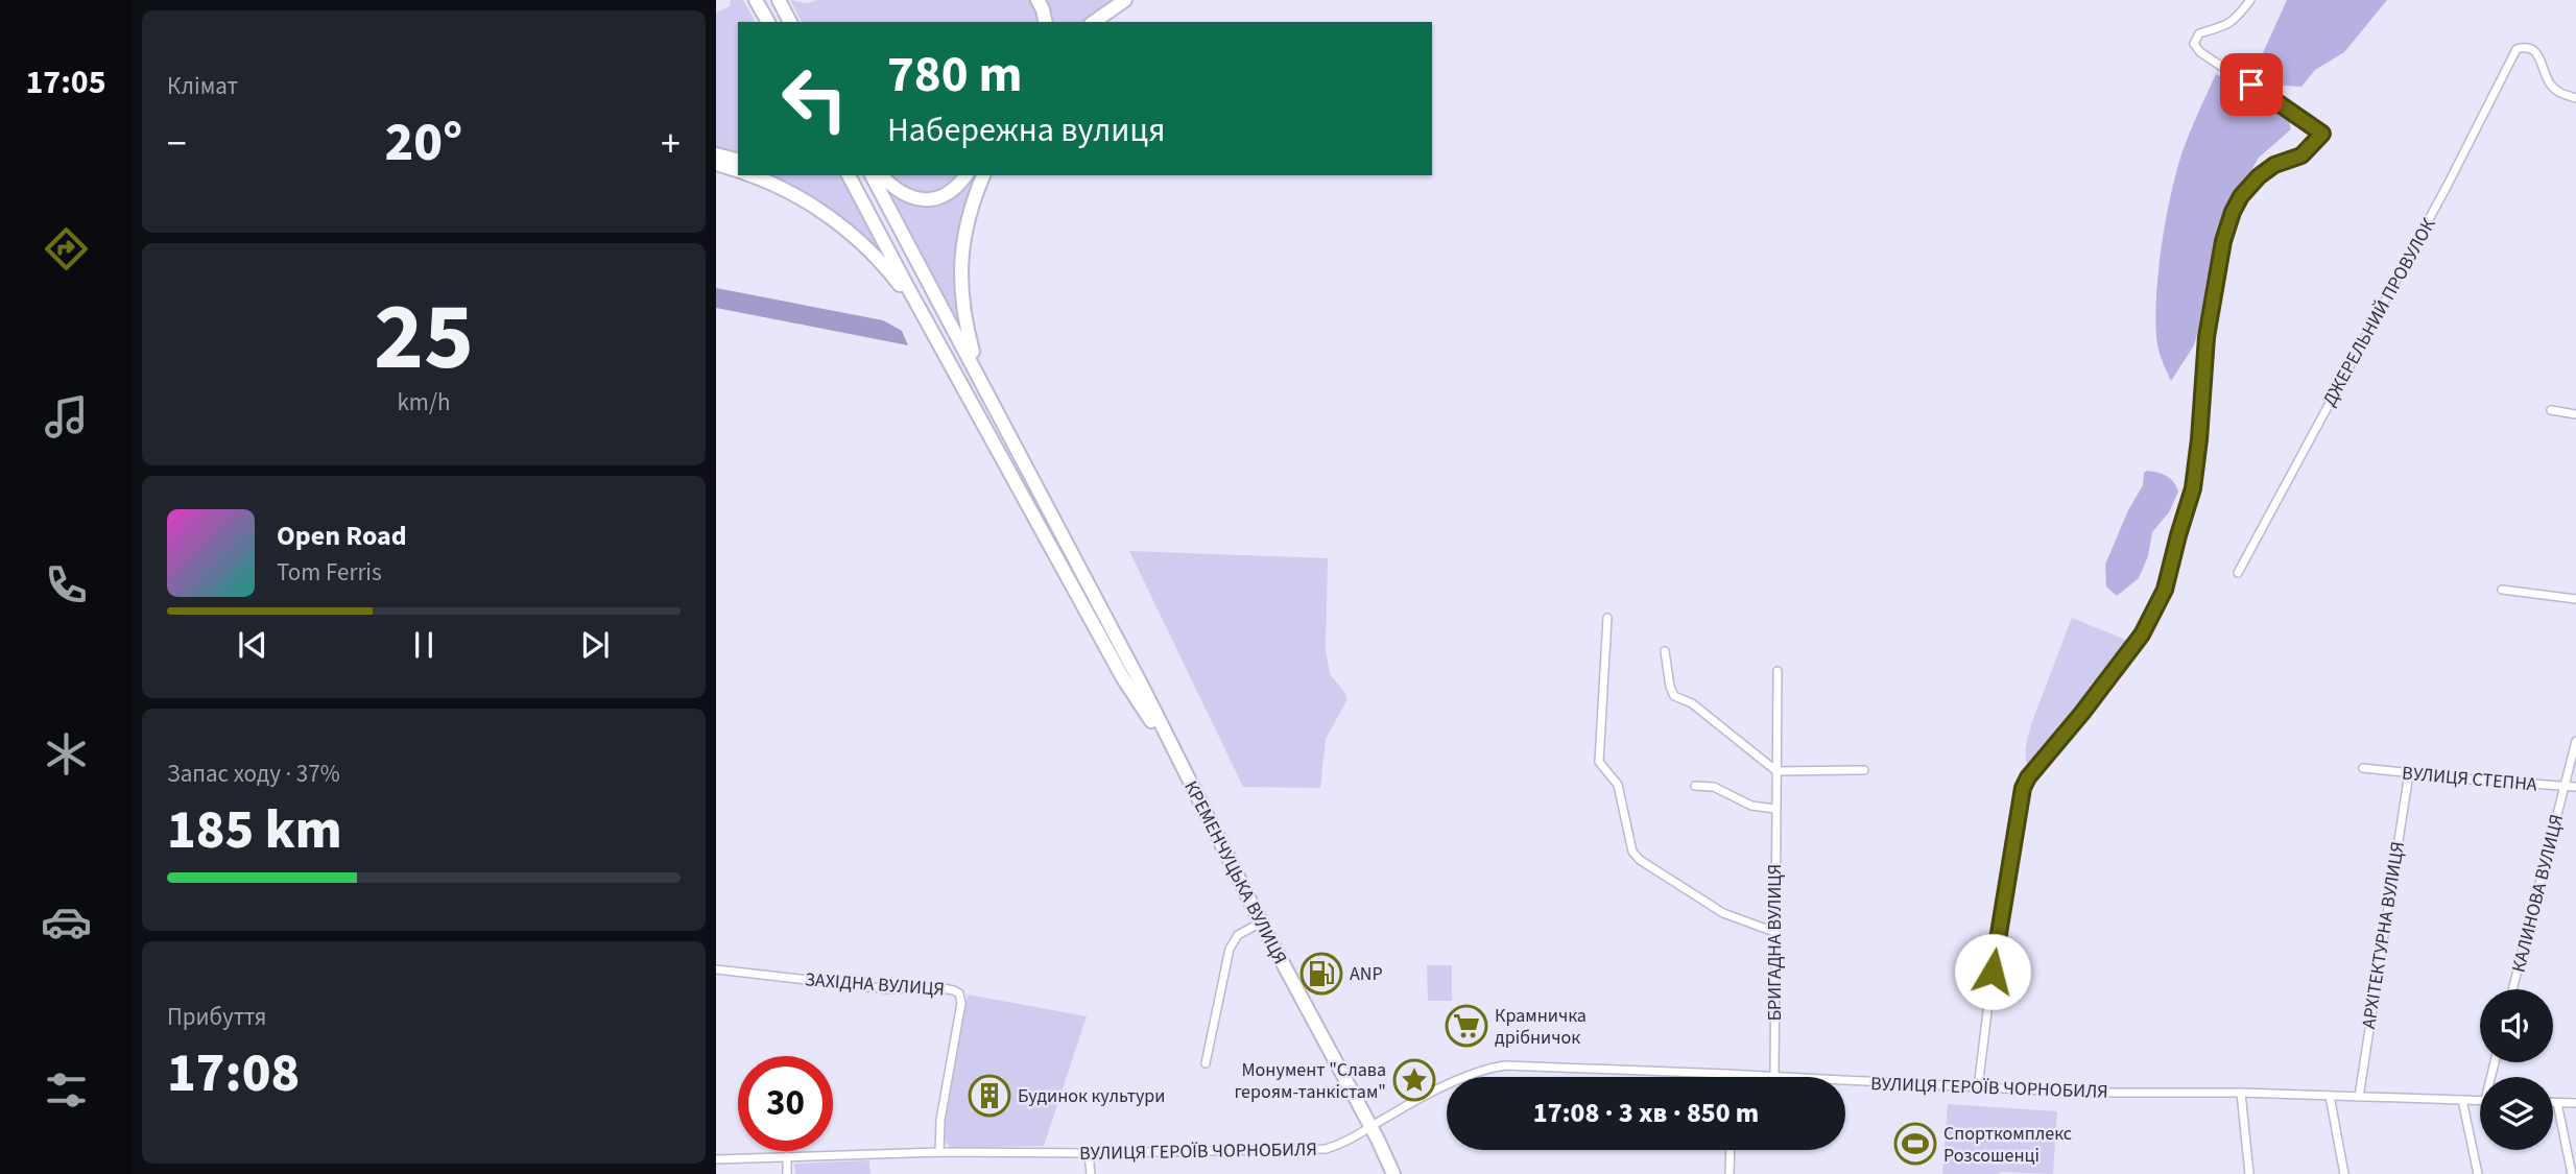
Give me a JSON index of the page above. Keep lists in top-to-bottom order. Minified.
{"streets":{"highway":["КРЕМЕНЧУЦЬКА ВУЛИЦЯ"],"street":["ДЖЕРЕЛЬНИЙ ПРОВУЛОК","ВУЛИЦЯ СТЕПНА","КАЛИНОВА ВУЛИЦЯ","АРХІТЕКТУРНА ВУЛИЦЯ","БРИГАДНА ВУЛИЦЯ","ЗАХІДНА ВУЛИЦЯ","ВУЛИЦЯ ГЕРОЇВ ЧОРНОБИЛЯ"]},"crossings":[["ВУЛИЦЯ СТЕПНА","КАЛИНОВА ВУЛИЦЯ"],["ВУЛИЦЯ СТЕПНА","АРХІТЕКТУРНА ВУЛИЦЯ"],["КРЕМЕНЧУЦЬКА ВУЛИЦЯ","ВУЛИЦЯ ГЕРОЇВ ЧОРНОБИЛЯ"],["АРХІТЕКТУРНА ВУЛИЦЯ","ВУЛИЦЯ ГЕРОЇВ ЧОРНОБИЛЯ"],["БРИГАДНА ВУЛИЦЯ","ВУЛИЦЯ ГЕРОЇВ ЧОРНОБИЛЯ"],["ЗАХІДНА ВУЛИЦЯ","ВУЛИЦЯ ГЕРОЇВ ЧОРНОБИЛЯ"]],"places":{"fuel station":["ANP"],"supermarket":["Крамничка дрібничок"],"place":["Монумент \"Слава героям-танкістам\""],"building":["Будинок культури"],"sports":["Спорткомплекс Розсошенці"]},"page":{"tabs":"17:05","tile":["Клімат",["25","km/h"],["Запас ходу · 37%","185 km"],["Прибуття","17:08"]],"turn":["780 m","Набережна вулиця"],"heat":["−","20°","+"],"song":["Open Road","Tom Ferris"],"limit":"30","trip":"17:08 · 3 хв · 850 m"}}
